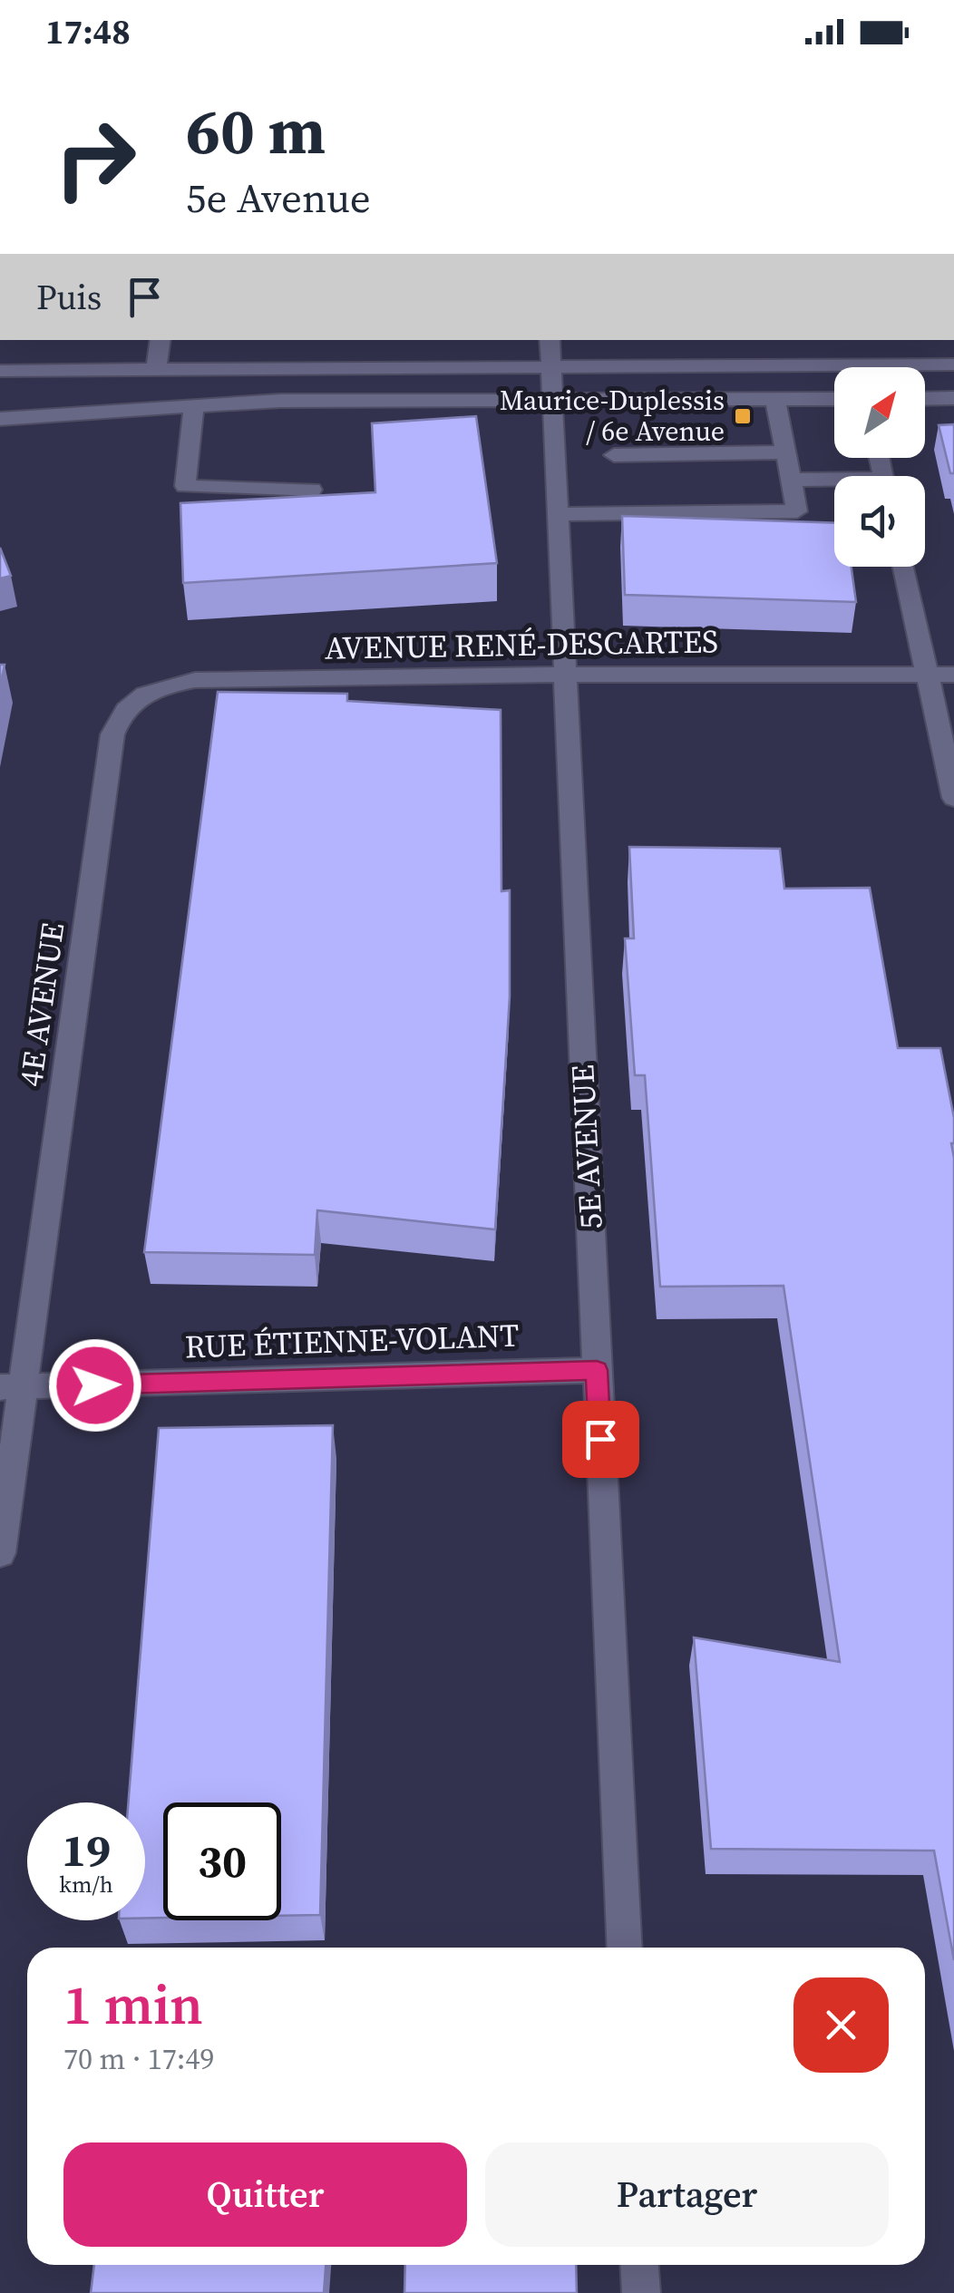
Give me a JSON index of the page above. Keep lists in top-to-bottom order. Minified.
{"streets":{"street":["AVENUE RENÉ-DESCARTES","4E AVENUE","5E AVENUE","RUE ÉTIENNE-VOLANT"]},"crossings":[["AVENUE RENÉ-DESCARTES","4E AVENUE"],["AVENUE RENÉ-DESCARTES","5E AVENUE"],["4E AVENUE","RUE ÉTIENNE-VOLANT"],["5E AVENUE","RUE ÉTIENNE-VOLANT"]],"places":{"transit":["Maurice-Duplessis / 6e Avenue"]},"north":"top right","page":{"status":"17:48","turn":["60 m","5e Avenue"],"then":"Puis","speed":"19 km/h","limit":"30","heading":["1 min","70 m · 17:49"],"buttons":["Quitter","Partager"]}}
